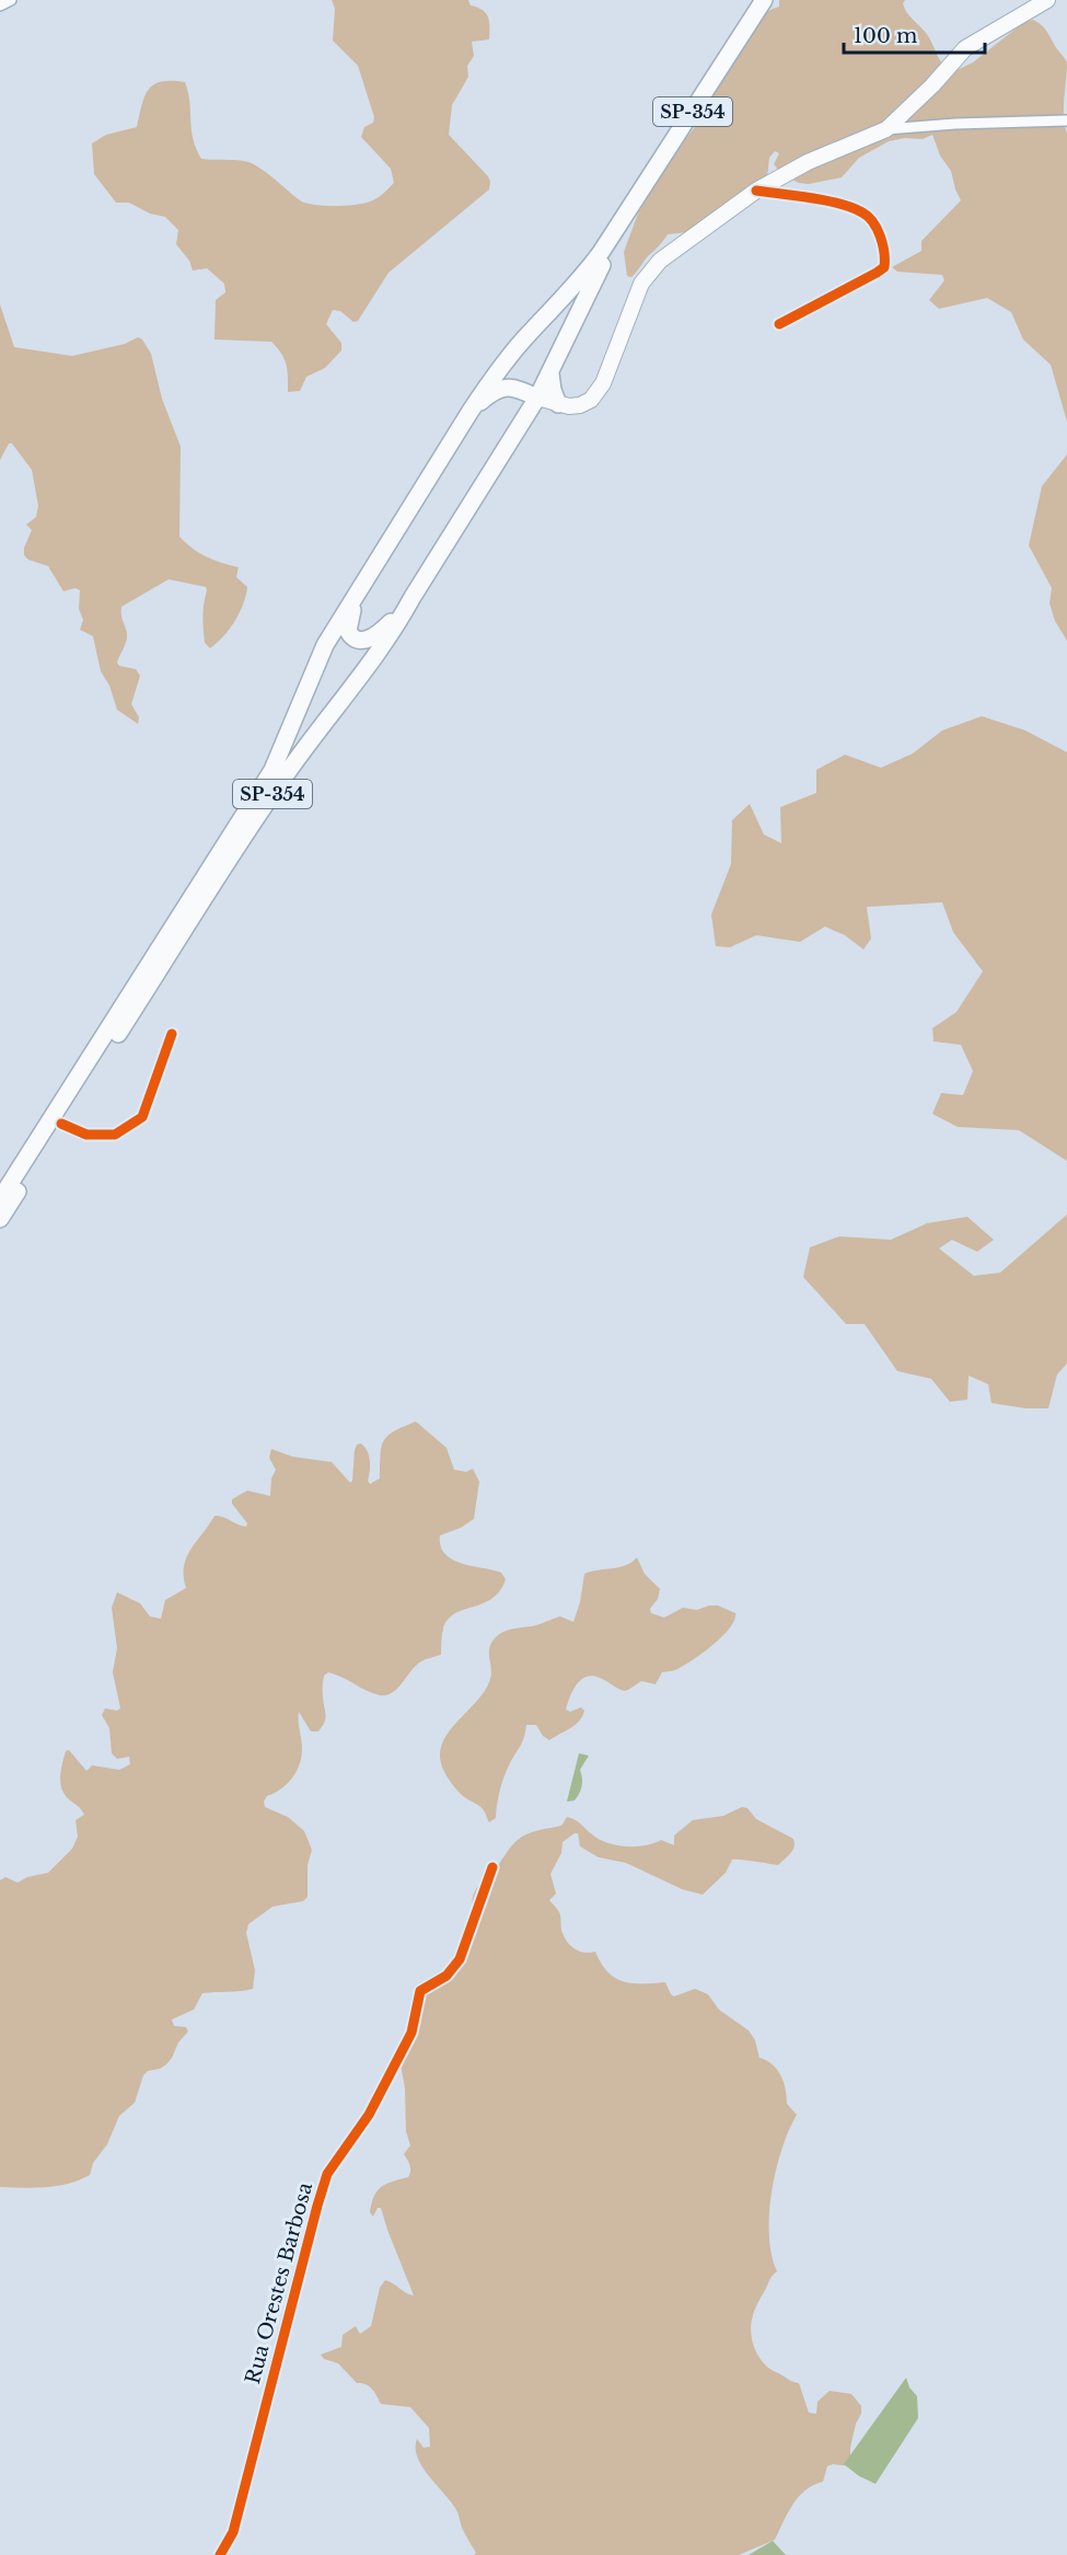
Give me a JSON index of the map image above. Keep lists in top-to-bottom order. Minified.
{"streets":{"main road":["SP-354"],"street":["Rua Orestes Barbosa"]},"scale_bar":"100 m"}
